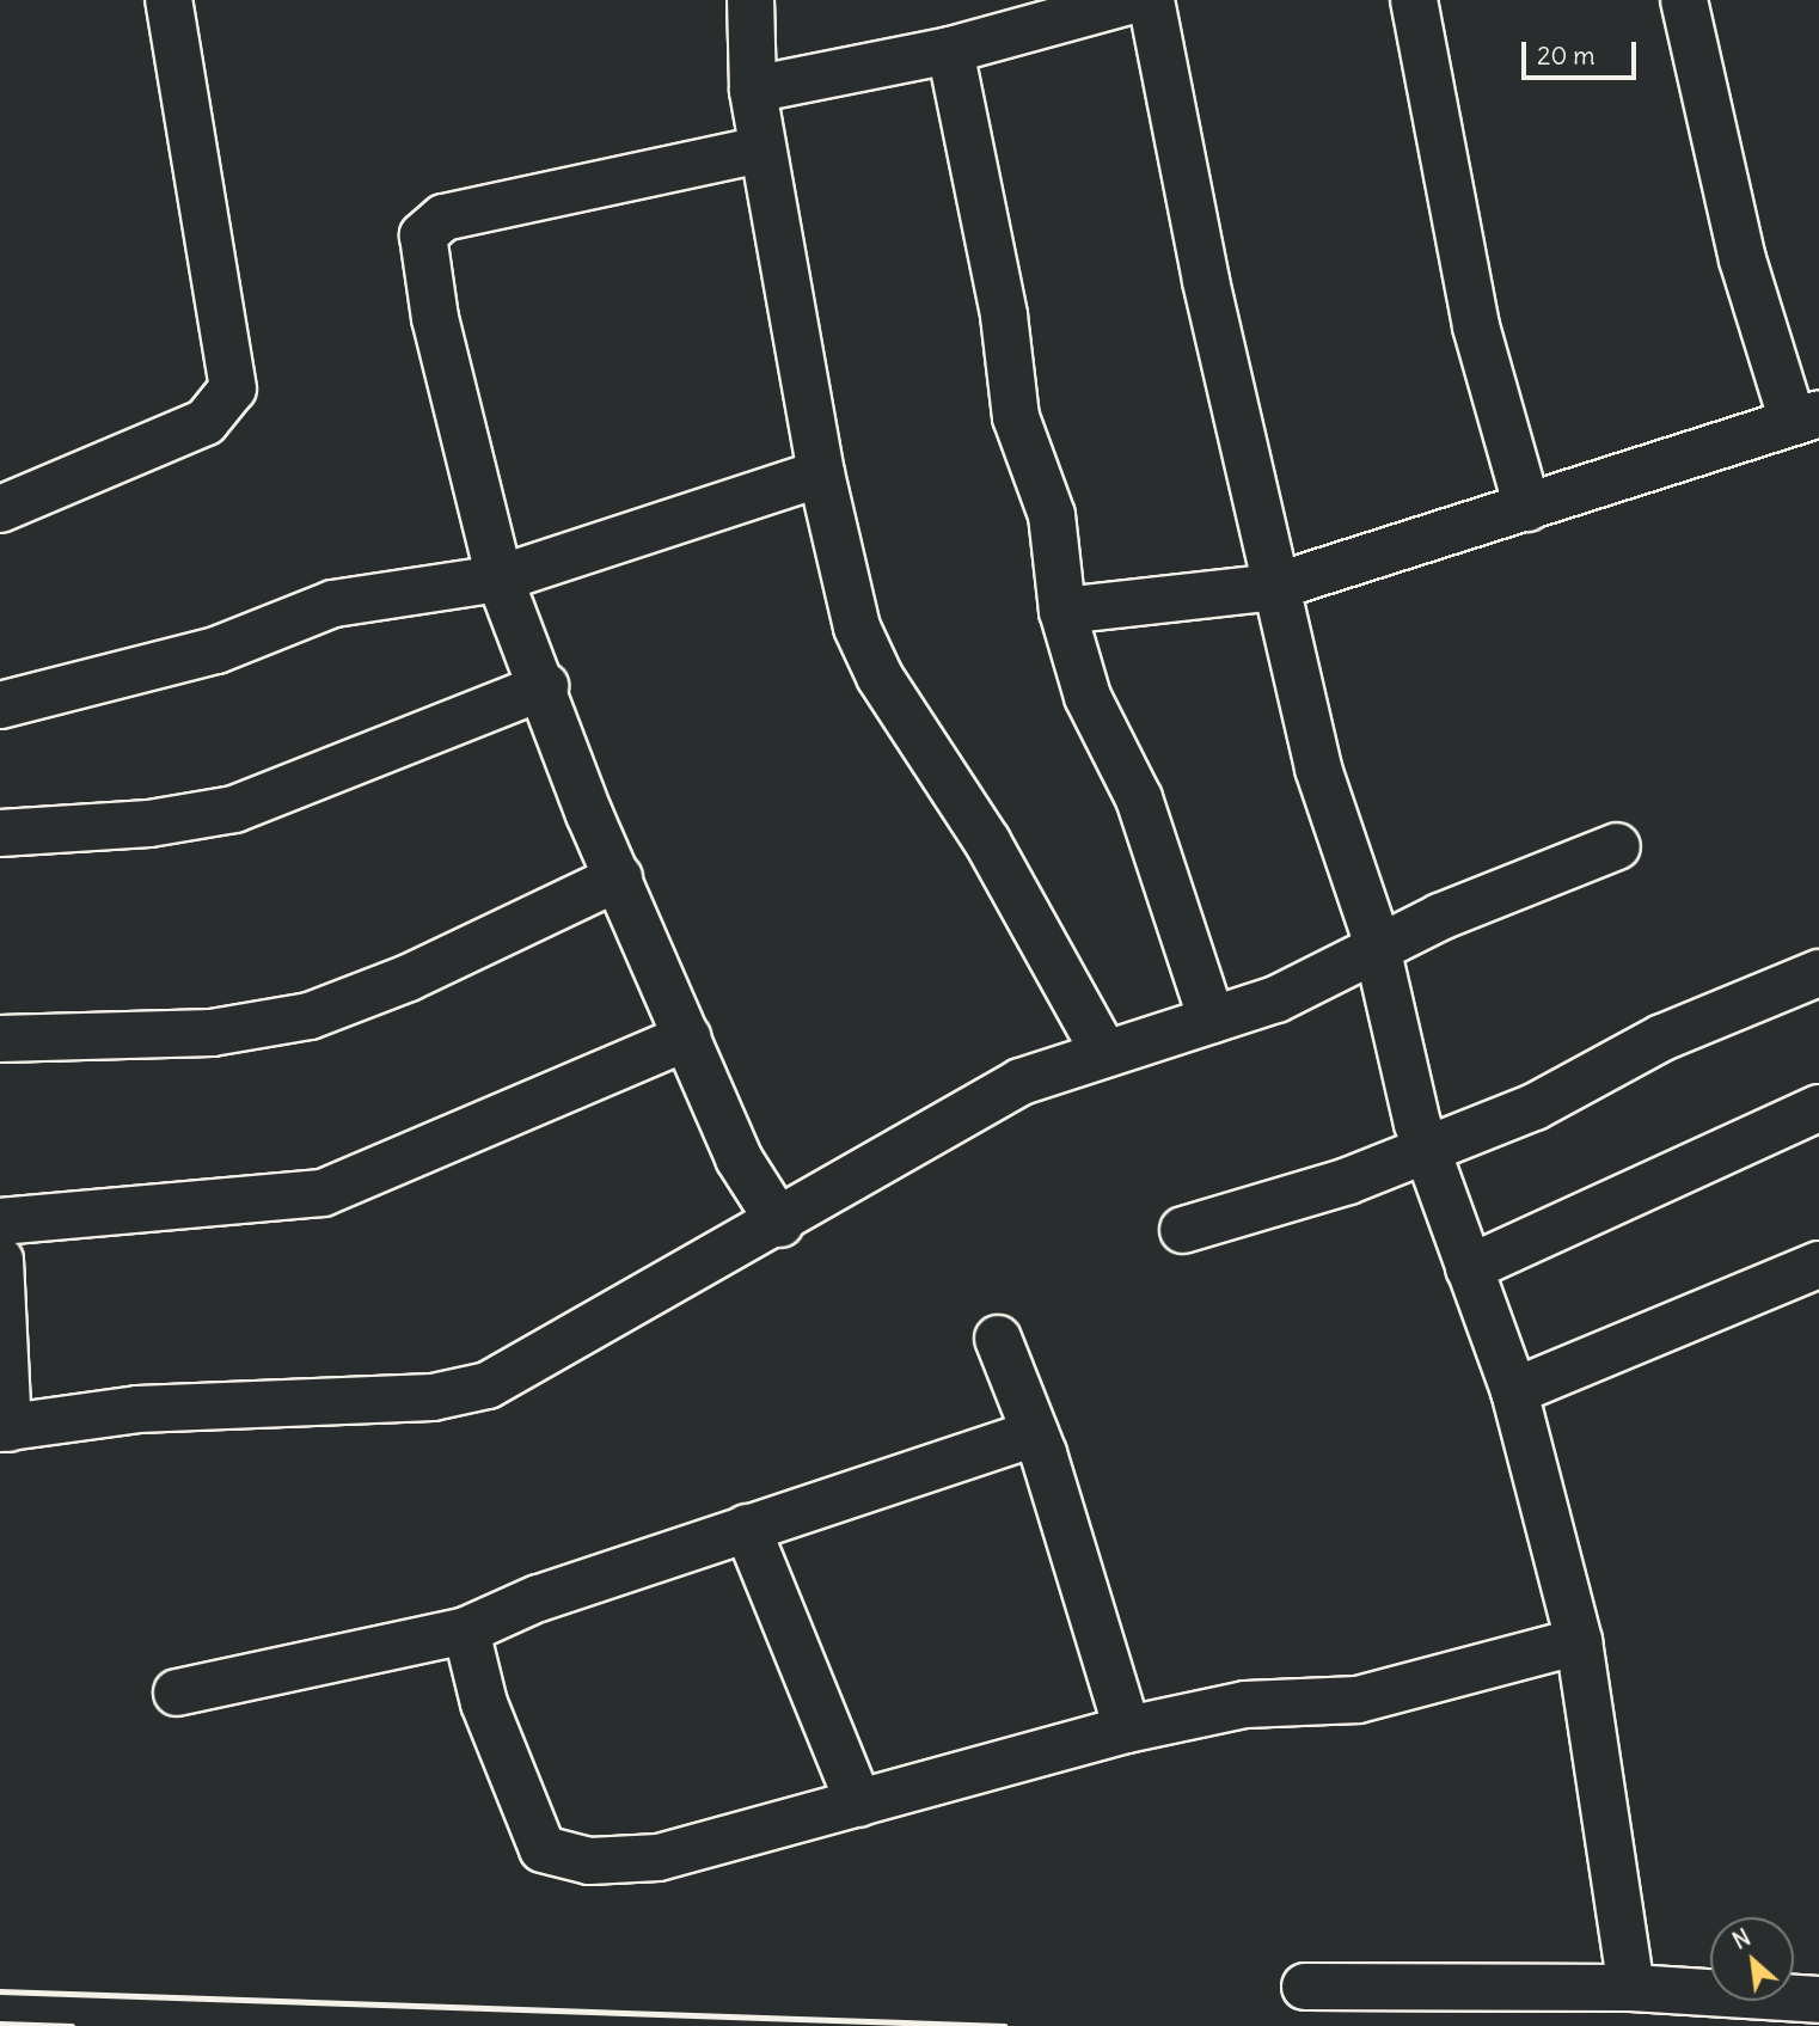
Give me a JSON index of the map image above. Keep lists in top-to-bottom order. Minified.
{"scale_bar":"20 m","north":"top left"}
